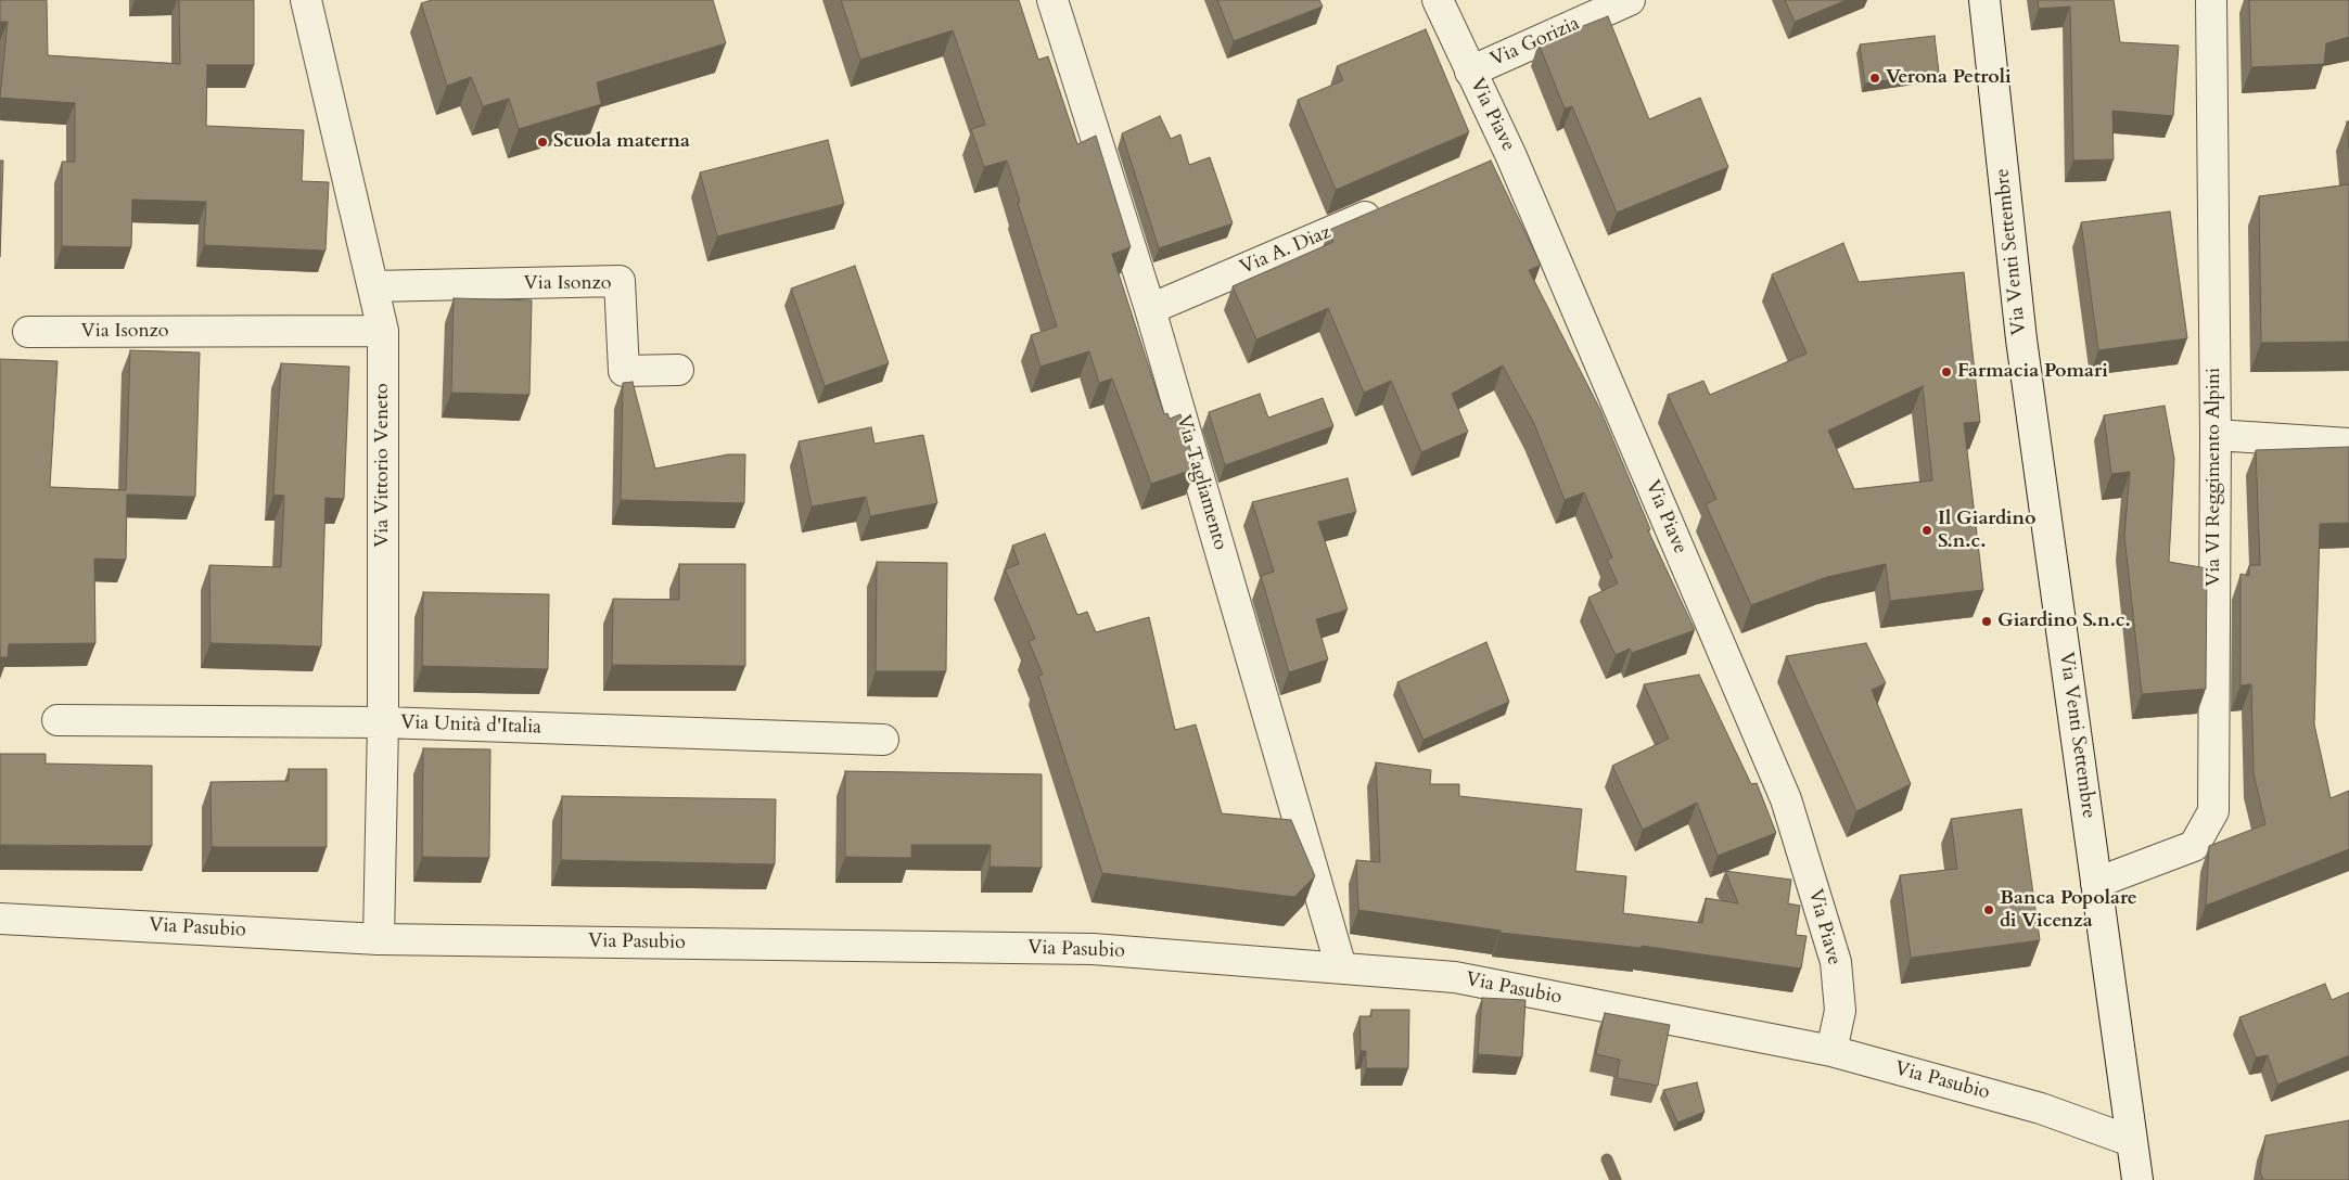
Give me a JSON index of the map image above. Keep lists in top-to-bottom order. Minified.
{"streets":{"street":["Via Gorizia","Via Piave","Via A. Diaz","Via Venti Settembre","Via Isonzo","Via Vittorio Veneto","Via VI Reggimento Alpini","Via Tagliamento","Via Unità d'Italia","Via Pasubio"]},"crossings":[["Via Gorizia","Via Piave"],["Via Piave","Via Pasubio"],["Via A. Diaz","Via Tagliamento"],["Via Venti Settembre","Via VI Reggimento Alpini"],["Via Venti Settembre","Via Pasubio"],["Via Isonzo","Via Vittorio Veneto"],["Via Vittorio Veneto","Via Unità d'Italia"],["Via Vittorio Veneto","Via Pasubio"],["Via Tagliamento","Via Pasubio"]],"places":["Verona Petroli","Scuola materna","Farmacia Pomari","Il Giardino S.n.c.","Giardino S.n.c.","Banca Popolare di Vicenza"]}
